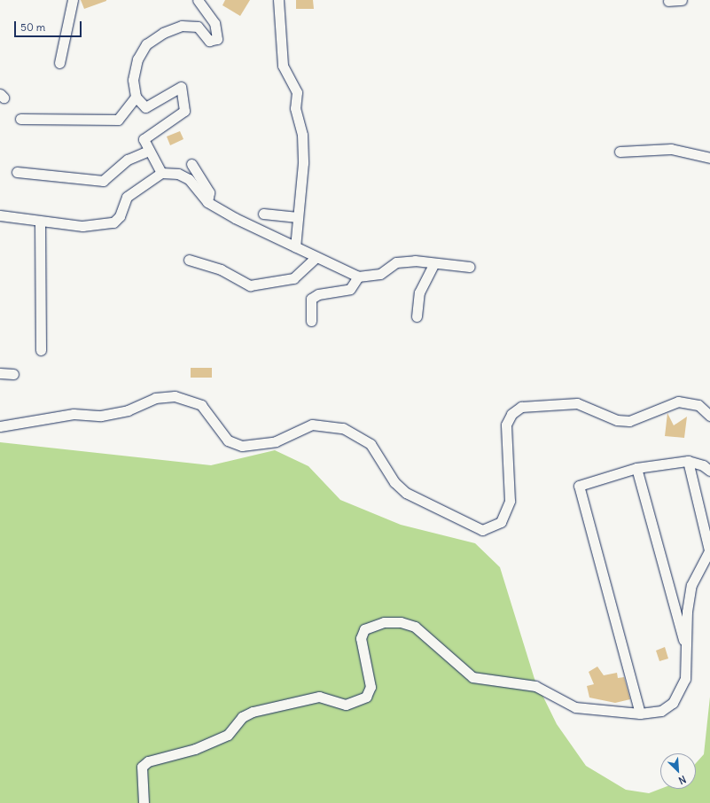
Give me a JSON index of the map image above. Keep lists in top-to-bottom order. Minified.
{"scale_bar":"50 m","north":"bottom right"}
